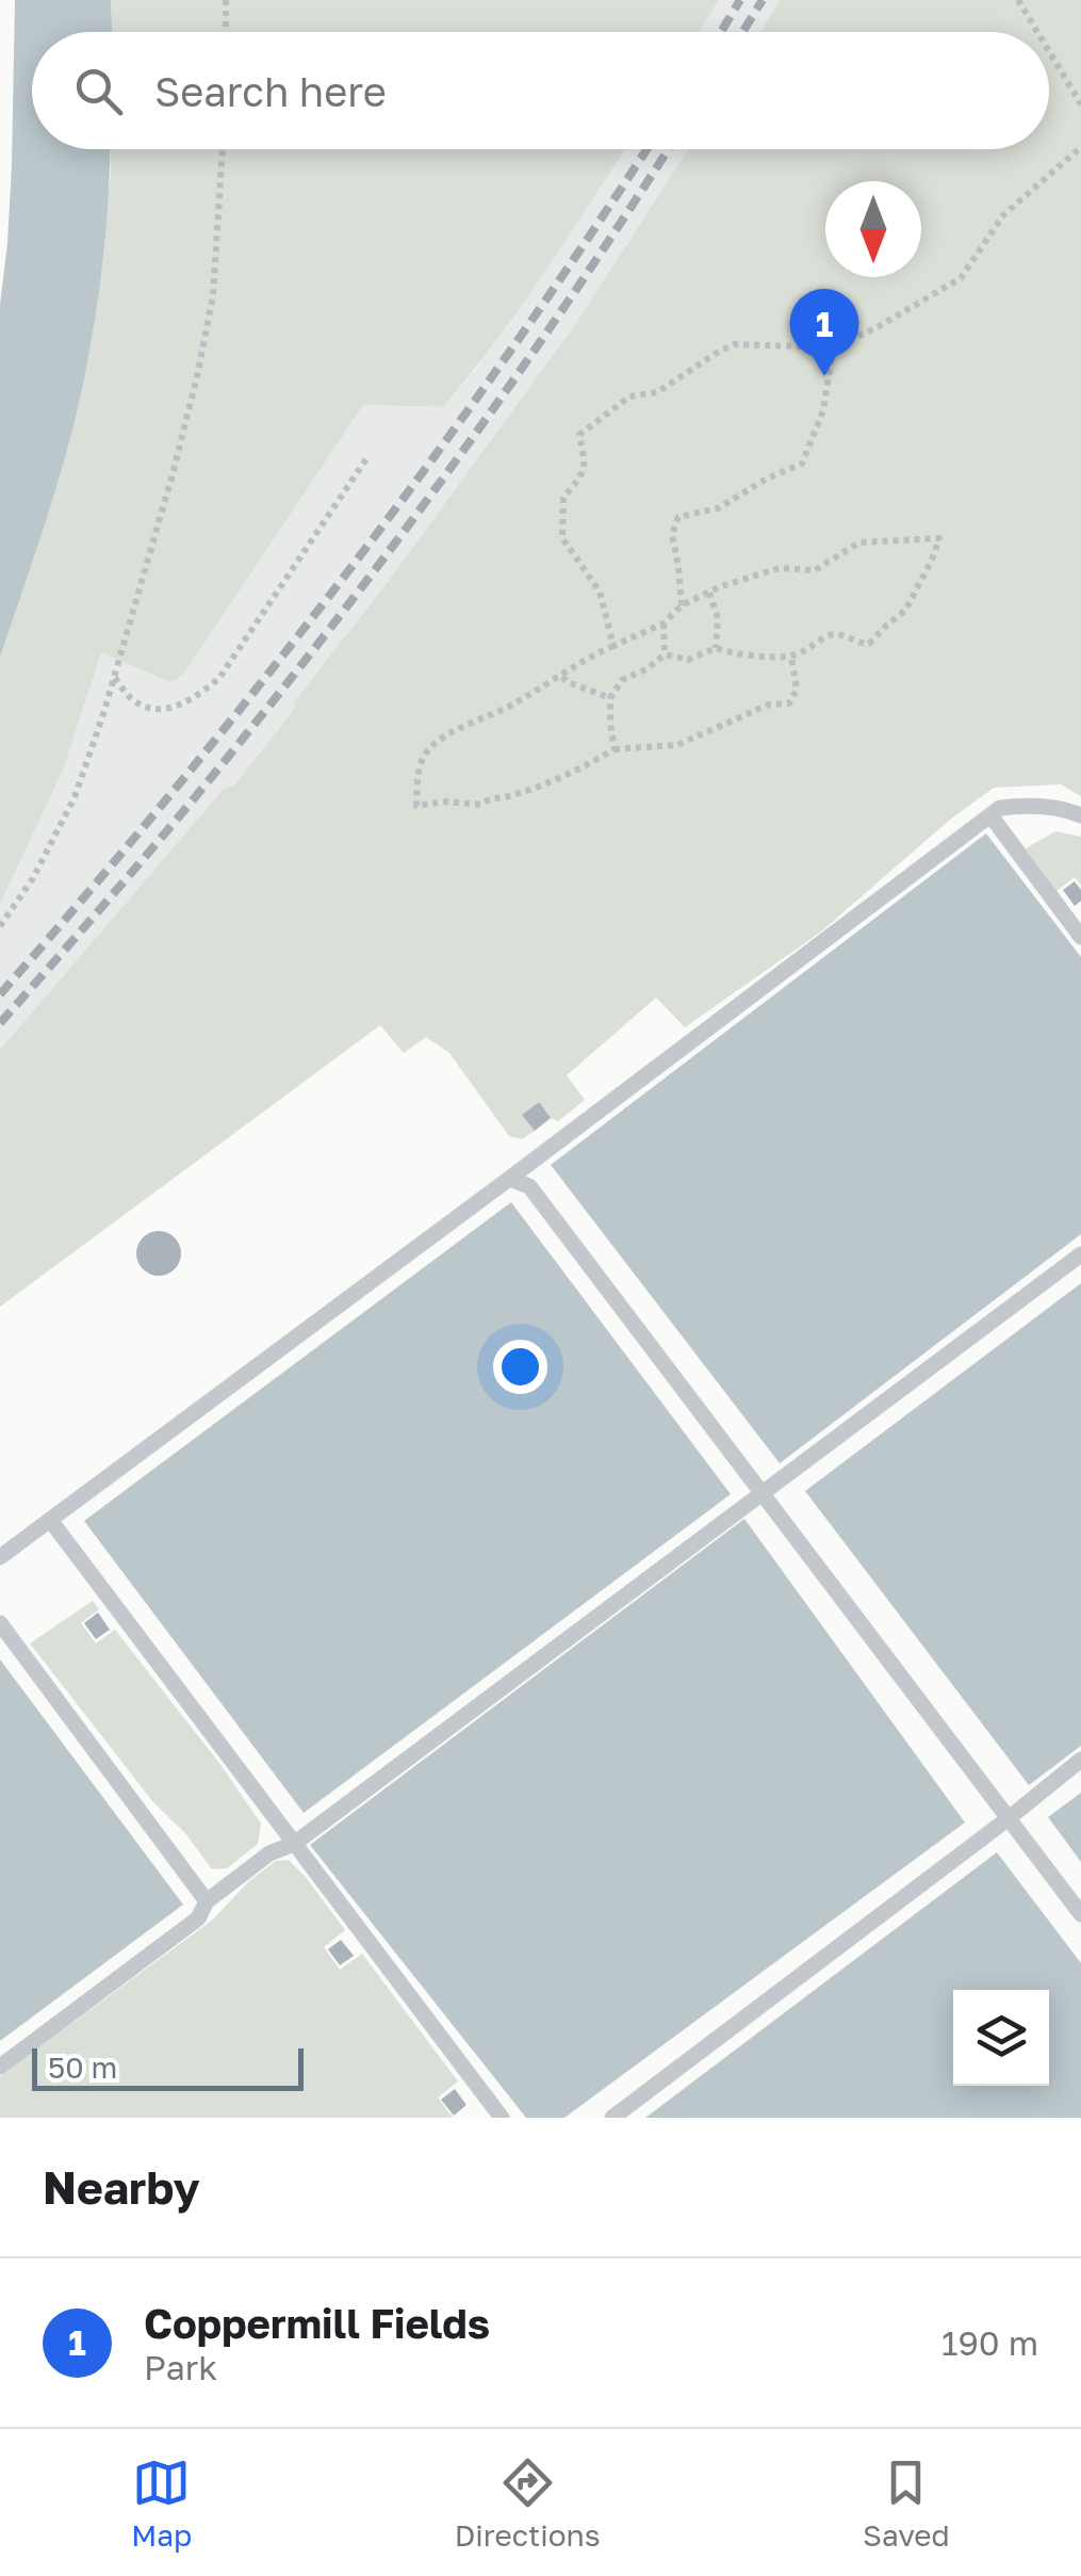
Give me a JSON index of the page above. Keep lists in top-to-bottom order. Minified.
{"scale_bar":"50 m","north":"bottom","page":{"search":"Search here","pins":"1","scale":"50 m","heading":"Nearby","list":[{"mark":"1","name":"Coppermill Fields","note":"Park","value":"190 m"}],"nav":["Map","Directions","Saved"]}}
